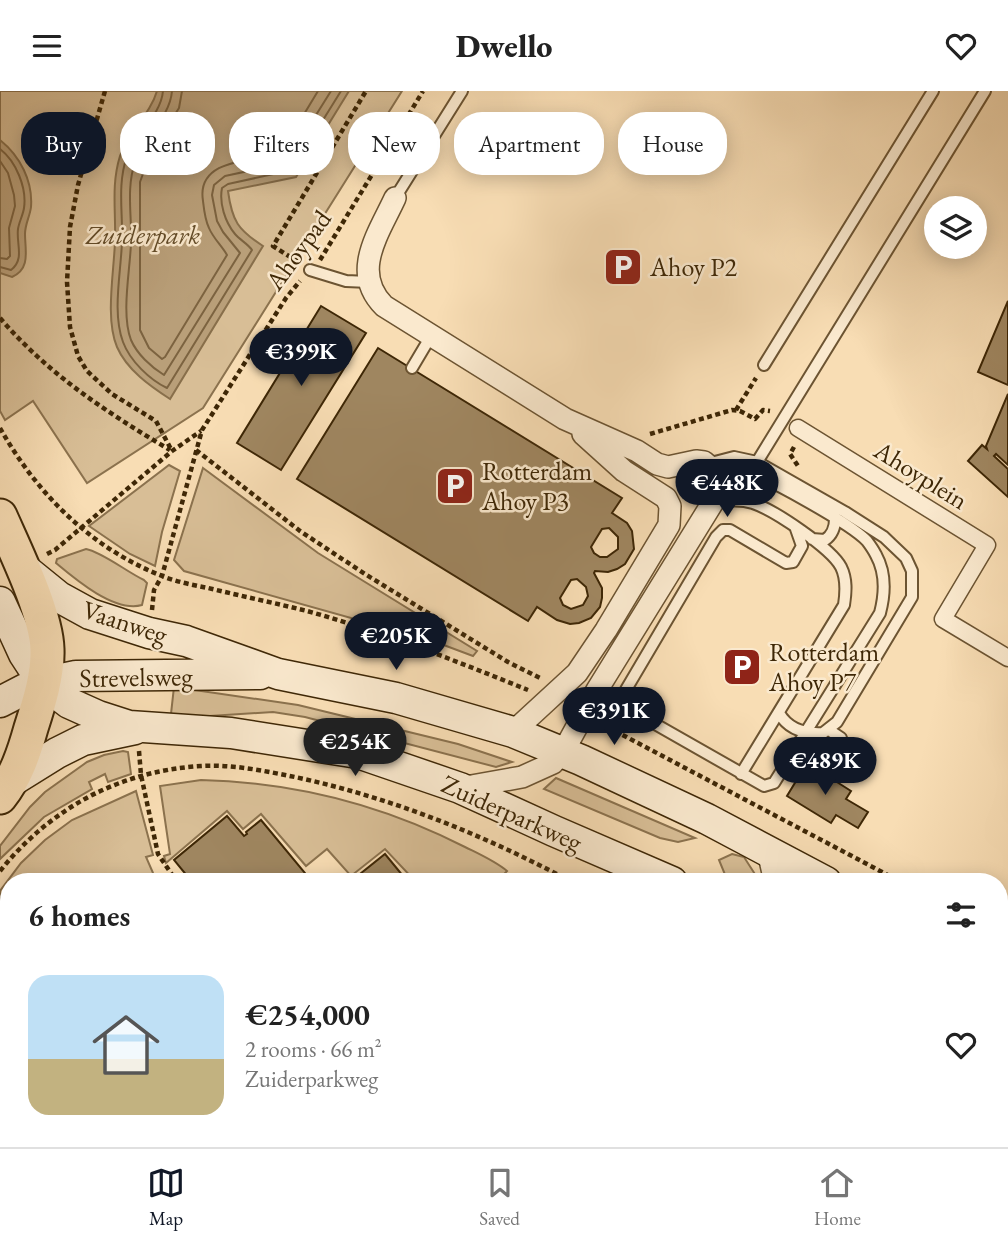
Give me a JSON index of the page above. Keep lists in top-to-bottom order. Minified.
{"streets":{"main road":["Vaanweg","Strevelsweg","Zuiderparkweg"],"street":["Ahoyplein"],"path":["Ahoypad"]},"crossings":[["Ahoypad","Vaanweg"],["Vaanweg","Strevelsweg"],["Vaanweg","Zuiderparkweg"],["Strevelsweg","Zuiderparkweg"]],"parks":["Zuiderpark"],"places":{"parking":["Ahoy P2","Rotterdam Ahoy P3","Rotterdam Ahoy P7"]},"page":{"header":"Dwello","chip":["Buy","Rent","Filters","New","Apartment","House"],"price":["€399K","€448K","€205K","€391K","€254K","€489K"],"heading":"6 homes","list":[{"name":"€254,000","note":"2 rooms · 66 m² · Zuiderparkweg"}],"tabs":["Map","Saved","Home"]}}
